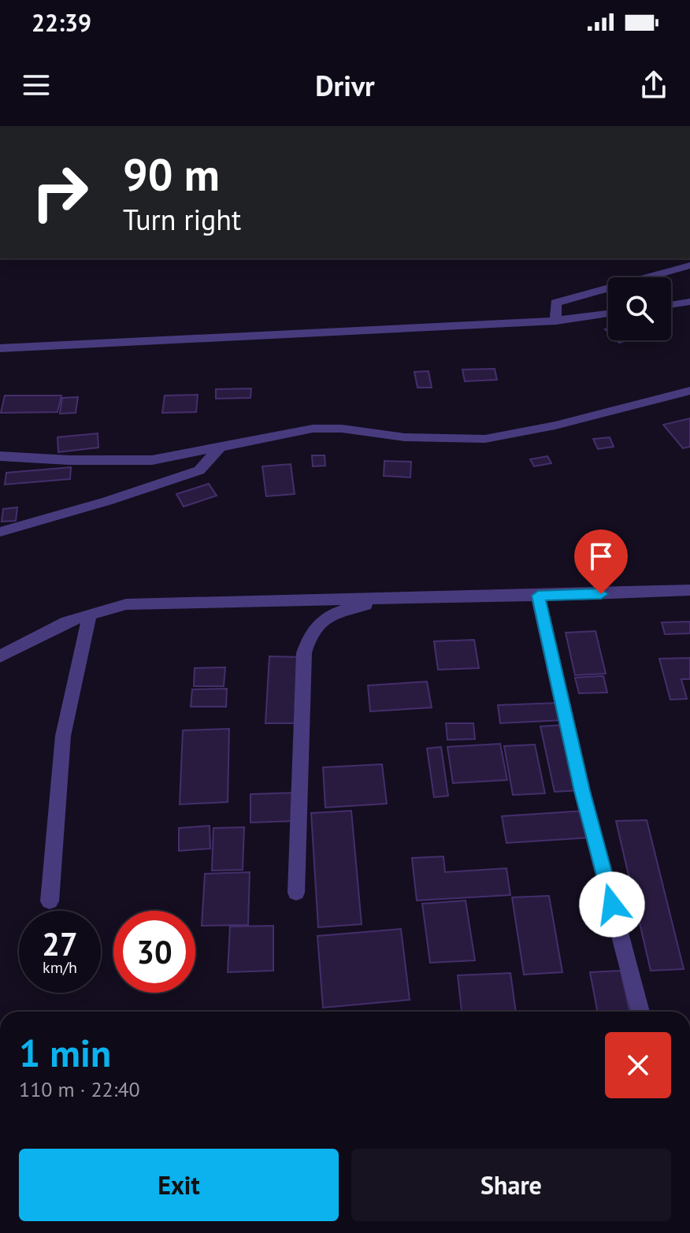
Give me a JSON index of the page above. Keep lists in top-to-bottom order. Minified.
{"page":{"status":"22:39","header":"Drivr","turn":["90 m","Turn right"],"speed":"27 km/h","limit":"30","heading":["1 min","110 m · 22:40"],"buttons":["Exit","Share"]}}
